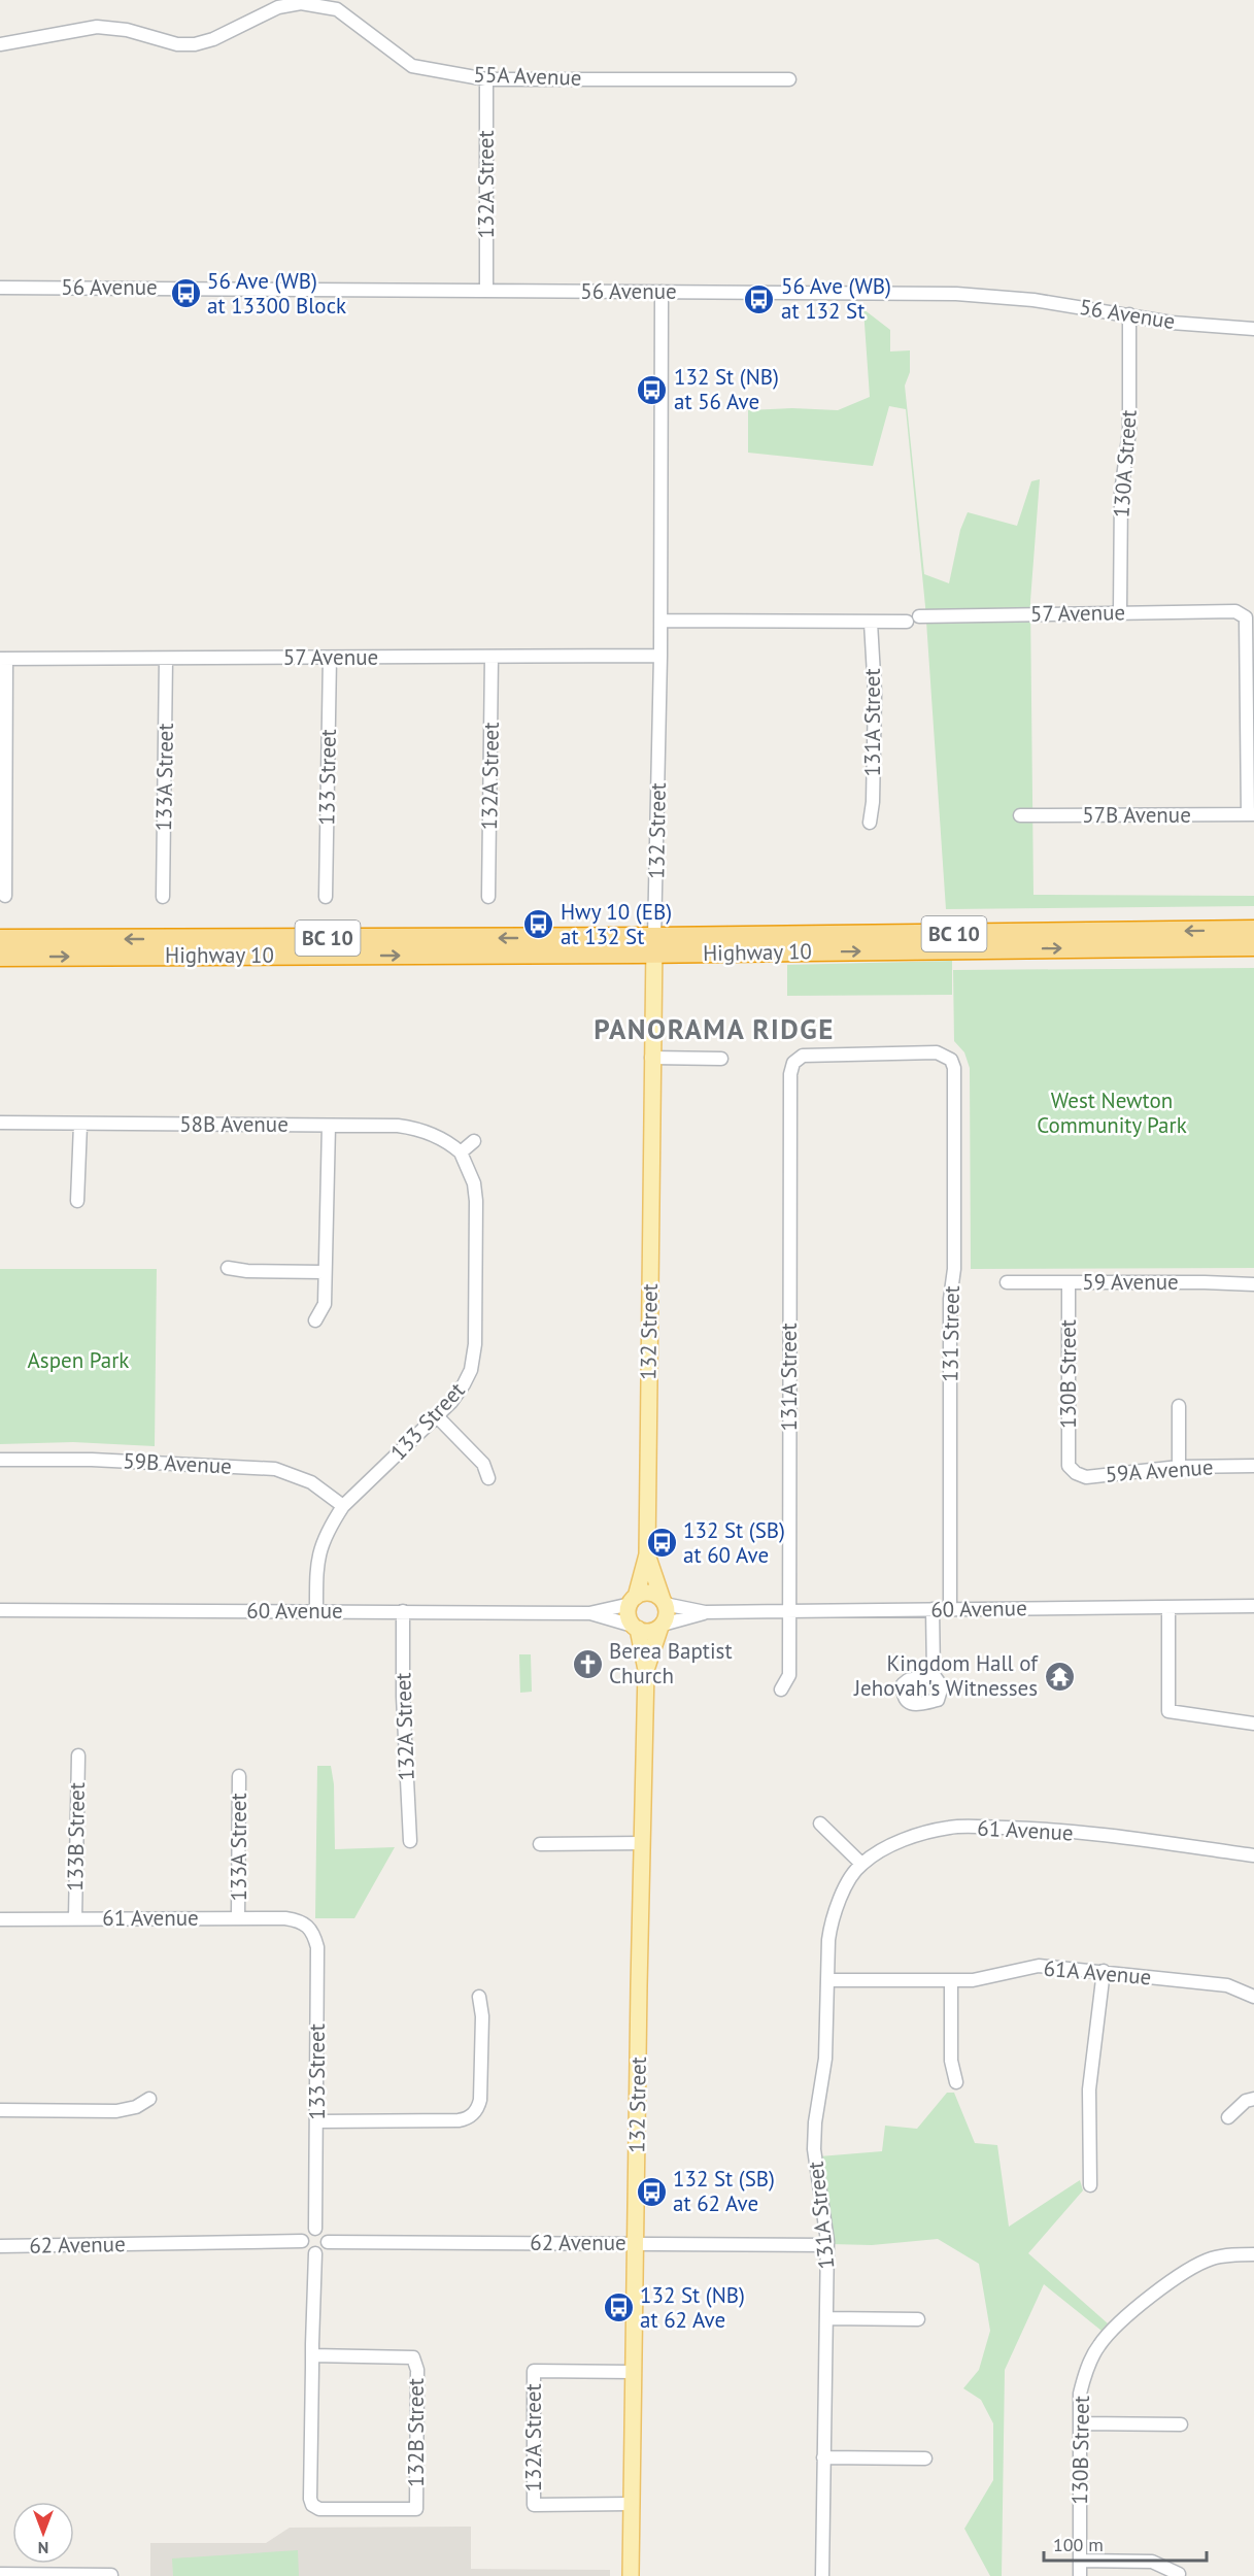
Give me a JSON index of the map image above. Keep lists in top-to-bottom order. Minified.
{"streets":{"highway":["BC 10","Highway 10"],"main road":["132 Street"],"street":["55A Avenue","132A Street","56 Avenue","130A Street","57 Avenue","131A Street","133A Street","133 Street","57B Avenue","58B Avenue","59 Avenue","131 Street","130B Street","59B Avenue","59A Avenue","60 Avenue","61 Avenue","133B Street","61A Avenue","62 Avenue","132B Street"]},"crossings":[["55A Avenue","132A Street"],["132A Street","56 Avenue"],["132A Street","57 Avenue"],["132A Street","132 Street"],["132A Street","60 Avenue"],["56 Avenue","130A Street"],["56 Avenue","132 Street"],["130A Street","57 Avenue"],["57 Avenue","133A Street"],["57 Avenue","133 Street"],["57 Avenue","57B Avenue"],["57 Avenue","132 Street"],["131A Street","131 Street"],["131A Street","60 Avenue"],["131A Street","61 Avenue"],["131A Street","61A Avenue"],["131A Street","62 Avenue"],["133A Street","61 Avenue"],["133 Street","58B Avenue"],["133 Street","59B Avenue"],["133 Street","60 Avenue"],["133 Street","61 Avenue"],["133 Street","62 Avenue"],["132 Street","Highway 10"],["132 Street","60 Avenue"],["132 Street","62 Avenue"],["59 Avenue","130B Street"],["131 Street","60 Avenue"],["130B Street","59A Avenue"],["61 Avenue","133B Street"]],"districts":["PANORAMA RIDGE"],"parks":["West Newton Community Park","Aspen Park"],"places":{"bus stop":["56 Ave (WB) at 13300 Block","56 Ave (WB) at 132 St","132 St (NB) at 56 Ave","Hwy 10 (EB) at 132 St","132 St (SB) at 60 Ave","132 St (SB) at 62 Ave","132 St (NB) at 62 Ave"],"church":["Berea Baptist Church"],"temple":["Kingdom Hall of Jehovah's Witnesses"]},"scale_bar":"100 m","north":"bottom"}
